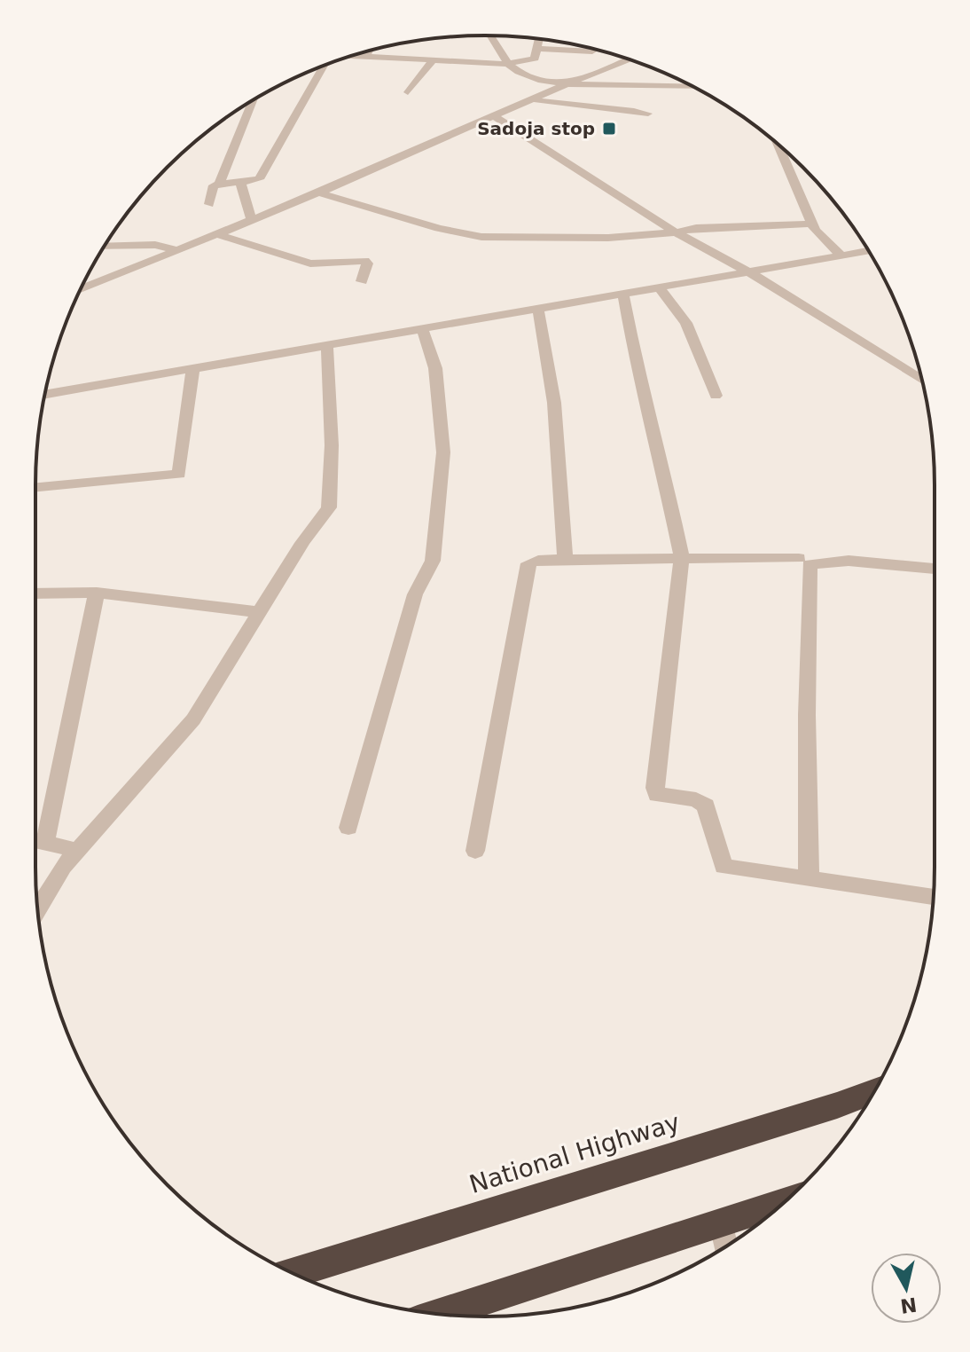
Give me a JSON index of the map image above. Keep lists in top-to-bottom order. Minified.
{"streets":{"highway":["National Highway"]},"places":{"transit":["Sadoja stop"]},"north":"bottom"}
